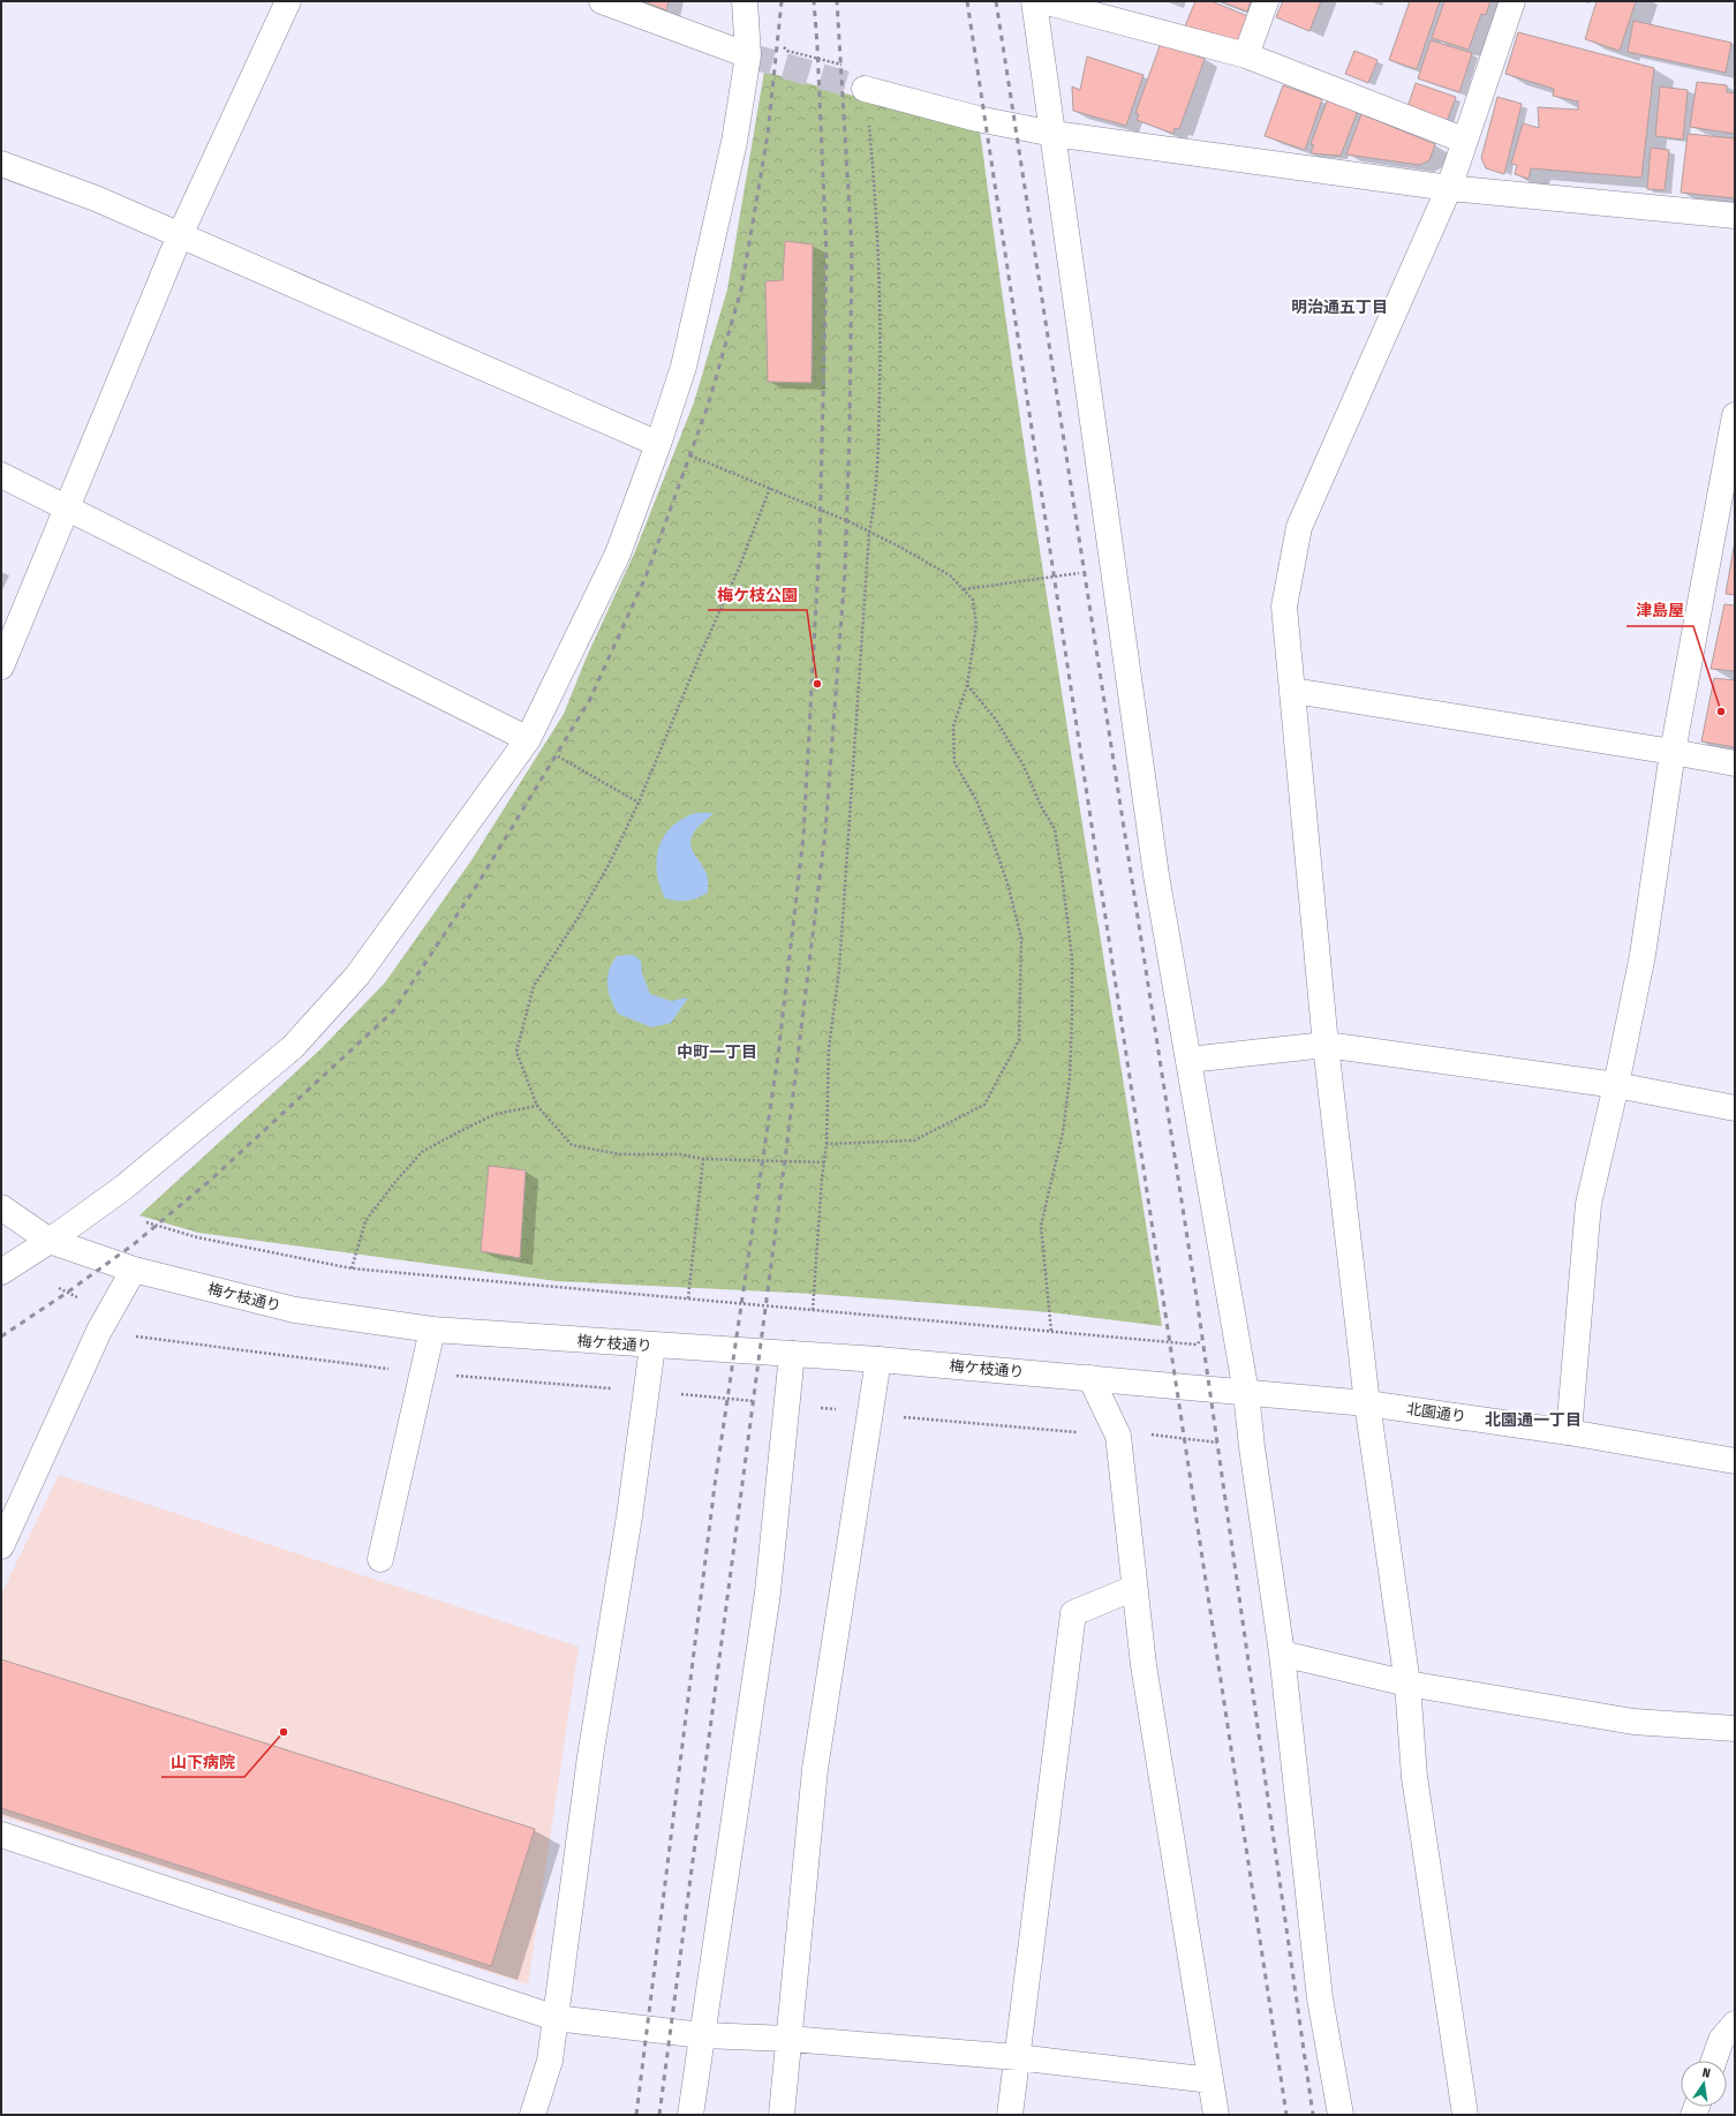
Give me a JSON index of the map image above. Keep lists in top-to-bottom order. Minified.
{"streets":{"street":["梅ケ枝通り","北園通り"]},"crossings":[["梅ケ枝通り","北園通り"]],"districts":["明治通五丁目","中町一丁目","北園通一丁目"],"places":["梅ケ枝公園","津島屋","山下病院"],"north":"top"}
